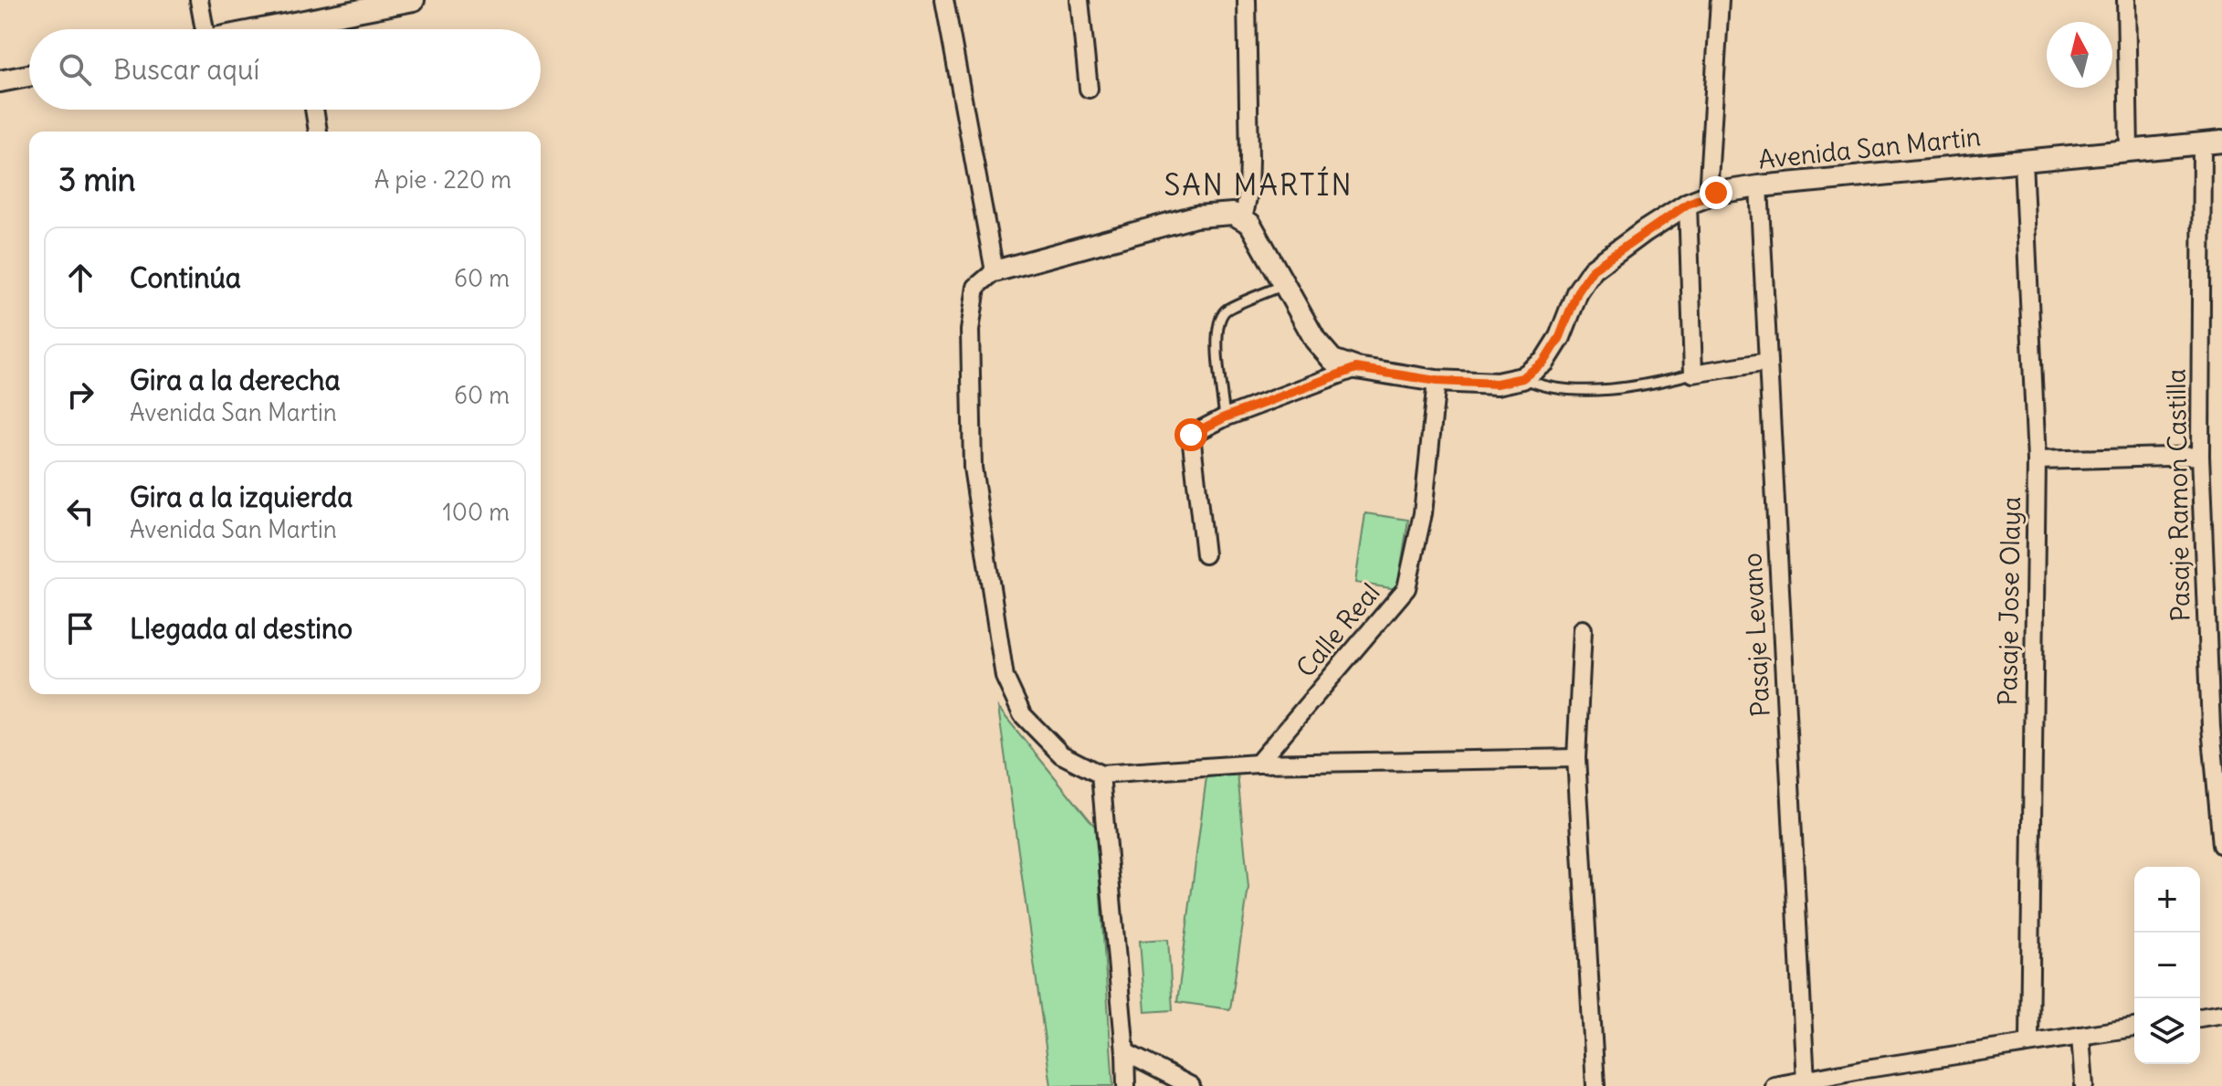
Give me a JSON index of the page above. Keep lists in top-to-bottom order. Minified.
{"streets":{"street":["Avenida San Martin","Pasaje Ramon Castilla","Pasaje Jose Olaya","Calle Real","Pasaje Levano"]},"crossings":[["Avenida San Martin","Pasaje Ramon Castilla"],["Avenida San Martin","Pasaje Jose Olaya"],["Avenida San Martin","Pasaje Levano"]],"districts":["SAN MARTÍN"],"north":"top","page":{"search":"Buscar aquí","heading":["3 min","A pie · 220 m"],"list":[["Continúa","60 m"],["Gira a la derecha","Avenida San Martin","60 m"],["Gira a la izquierda","Avenida San Martin","100 m"],"Llegada al destino"],"map_buttons":["+","−"]}}
